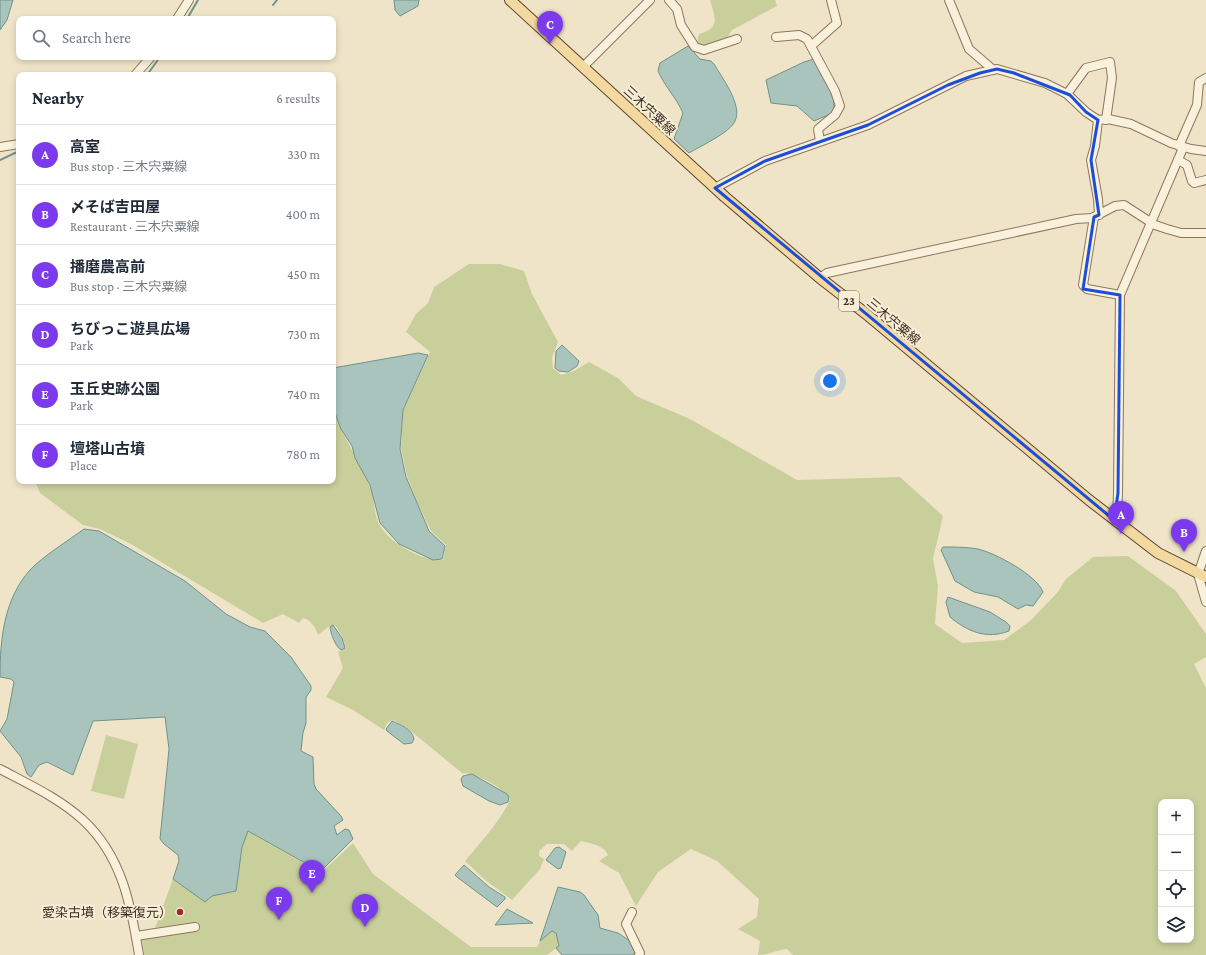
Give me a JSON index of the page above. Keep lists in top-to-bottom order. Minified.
{"streets":{"main road":["三木宍粟線","23"]},"places":["愛染古墳（移築復元）"],"page":{"pins":["C","A","B","E","F","D"],"search":"Search here","heading":["Nearby","6 results"],"list":[{"mark":"A","name":"高室","note":"Bus stop · 三木宍粟線","value":"330 m"},{"mark":"B","name":"〆そば吉田屋","note":"Restaurant · 三木宍粟線","value":"400 m"},{"mark":"C","name":"播磨農高前","note":"Bus stop · 三木宍粟線","value":"450 m"},{"mark":"D","name":"ちびっこ遊具広場","note":"Park","value":"730 m"},{"mark":"E","name":"玉丘史跡公園","note":"Park","value":"740 m"},{"mark":"F","name":"壇塔山古墳","note":"Place","value":"780 m"}],"map_buttons":["+","−"]}}
